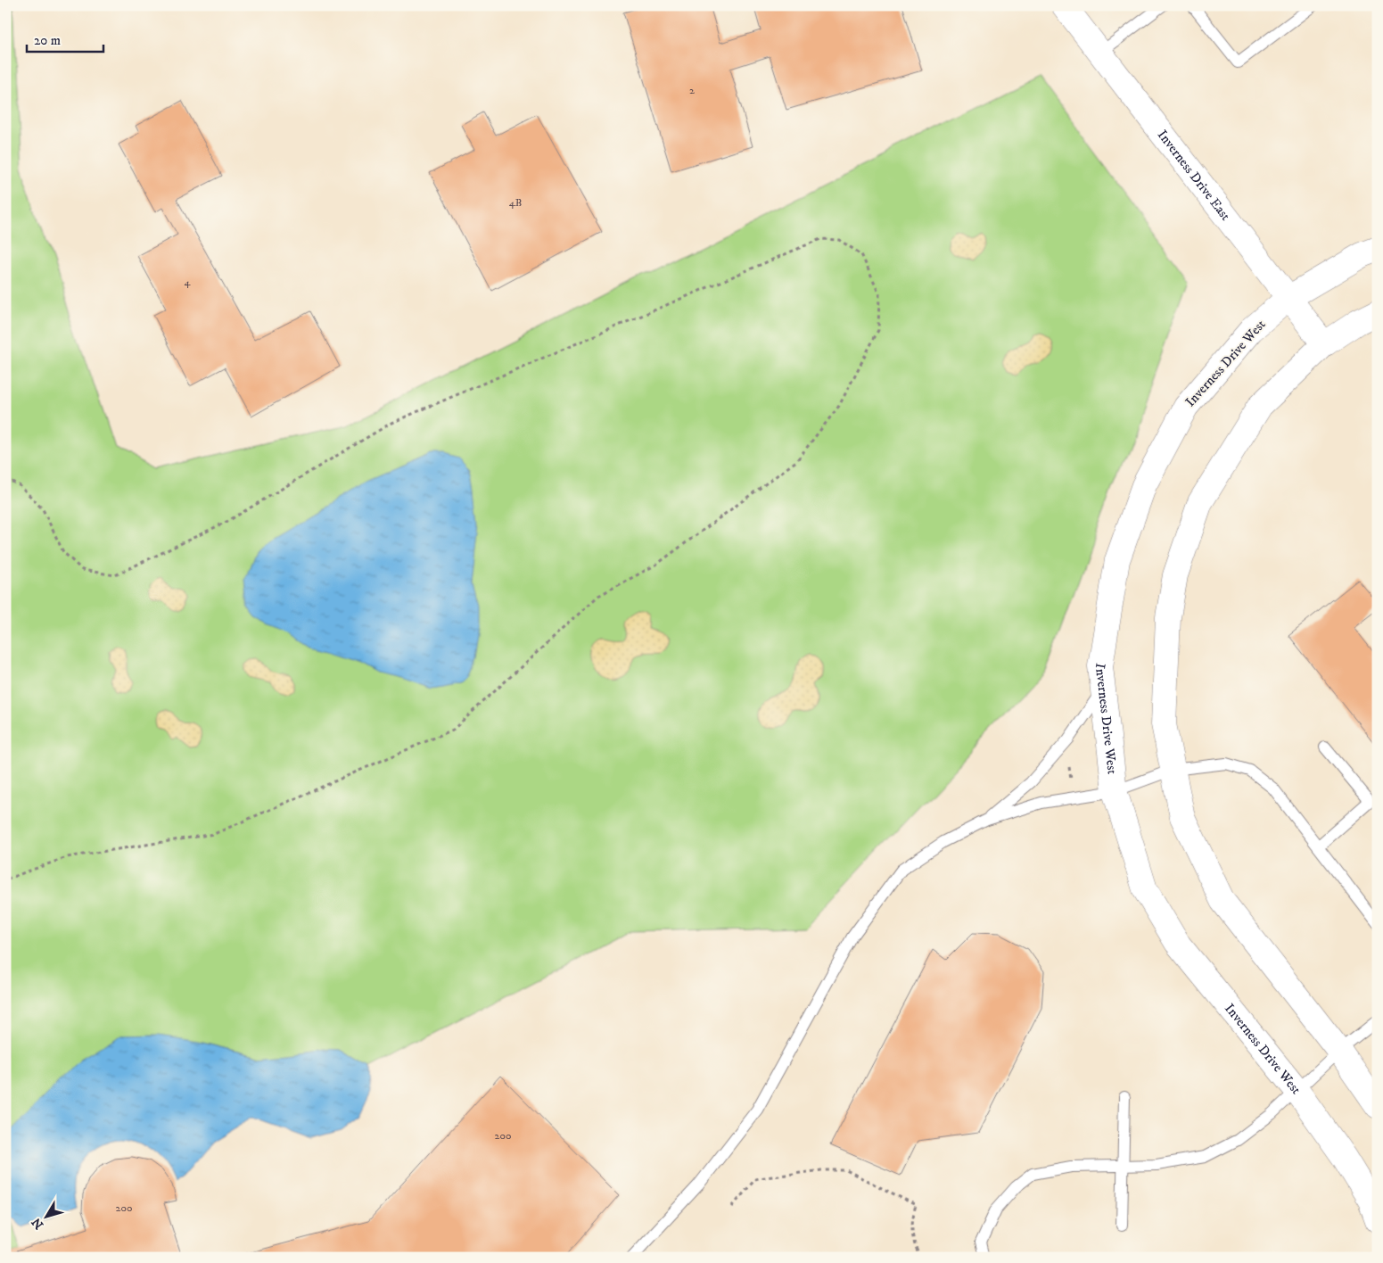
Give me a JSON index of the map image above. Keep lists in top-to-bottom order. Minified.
{"streets":{"main road":["Inverness Drive East","Inverness Drive West"]},"crossings":[["Inverness Drive East","Inverness Drive West"]],"house_numbers":["2","4B","4","200","200"],"scale_bar":"20 m","north":"bottom left"}
